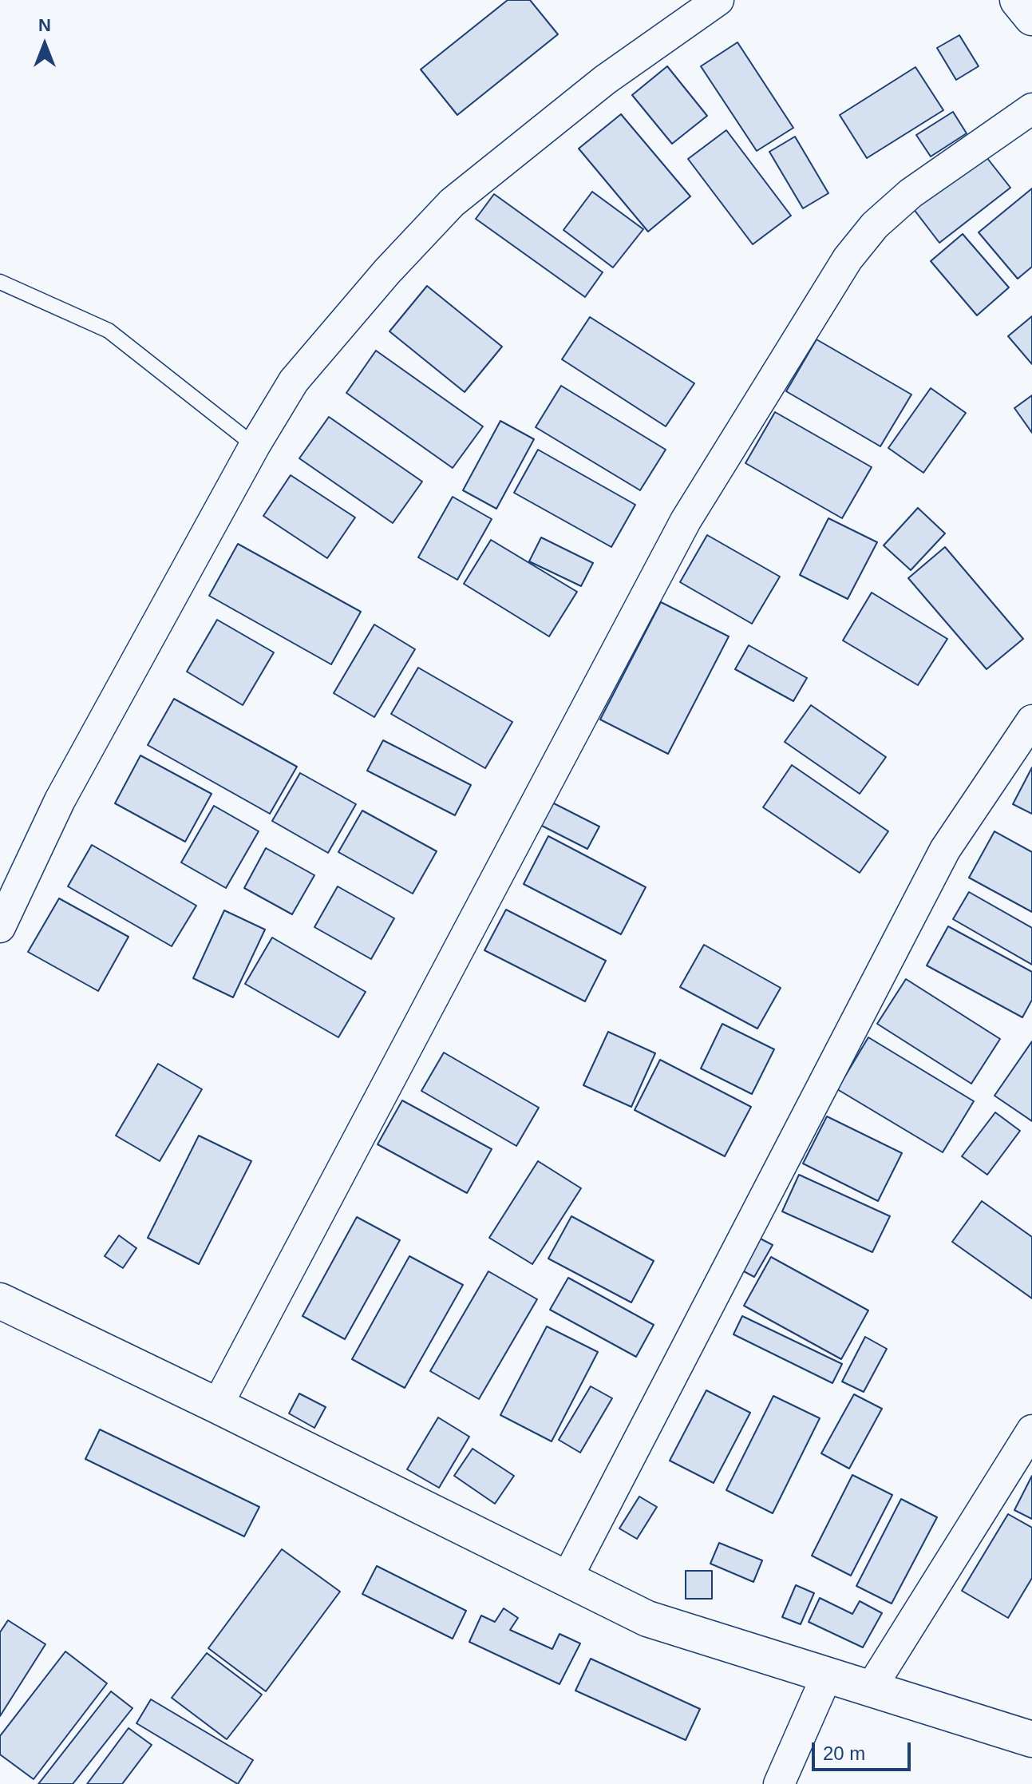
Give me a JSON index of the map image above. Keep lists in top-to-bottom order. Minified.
{"scale_bar":"20 m","north":"top"}
